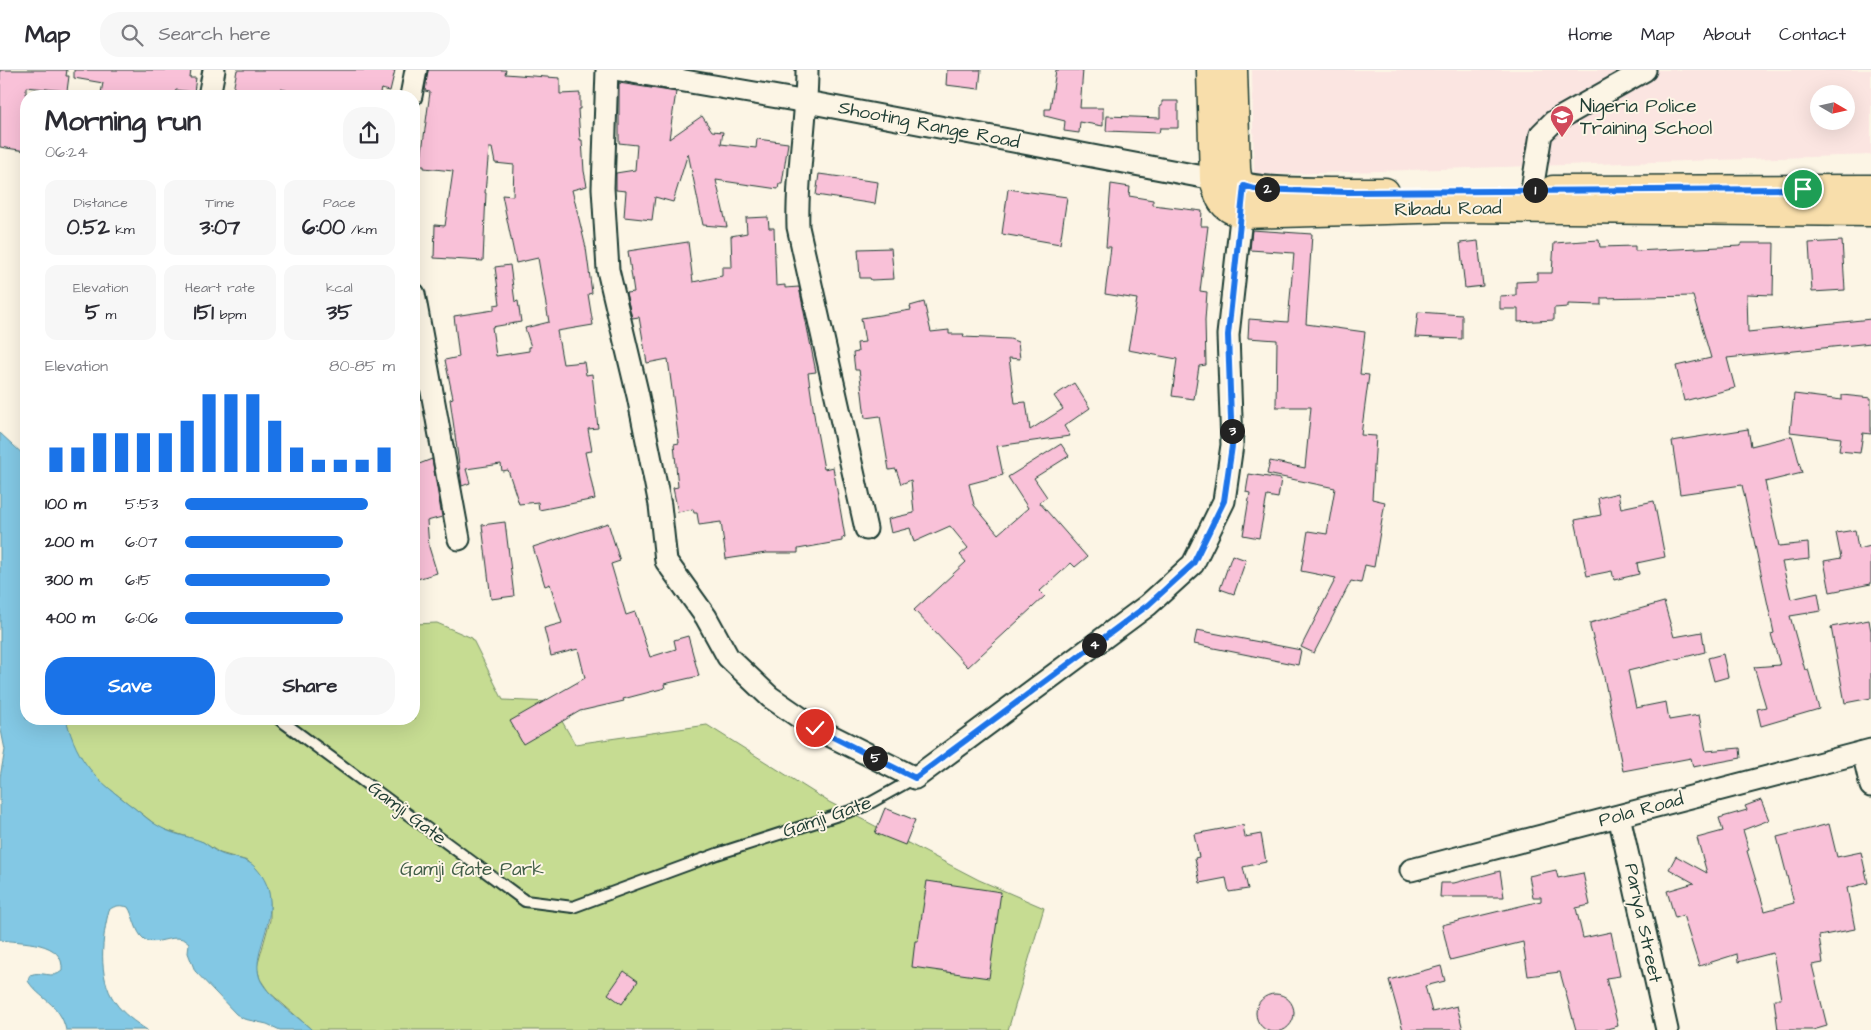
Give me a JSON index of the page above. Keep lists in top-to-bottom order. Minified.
{"streets":{"main road":["Ribadu Road"],"street":["Shooting Range Road","Pola Road","Gamji Gate","Pariya Street"]},"crossings":[["Ribadu Road","Gamji Gate"],["Pola Road","Pariya Street"]],"parks":["Gamji Gate Park"],"places":{"school or university":["Nigeria Police Training School"]},"north":"right","page":{"header":"Map","search":"Search here","nav":["Home","Map","About","Contact"],"heading":["Morning run","06:24"],"stats":[["Distance","0.52 km"],["Time","3:07"],["Pace","6:00 /km"],["Elevation","5 m"],["Heart rate","151 bpm"],["kcal","35"]],"pins":["2","1","3","4","5"],"chart":["Elevation","80–85 m"],"list":[{"name":"100 m","note":"5:53"},{"name":"200 m","note":"6:07"},{"name":"300 m","note":"6:15"},{"name":"400 m","note":"6:06"}],"buttons":["Save","Share"]}}
